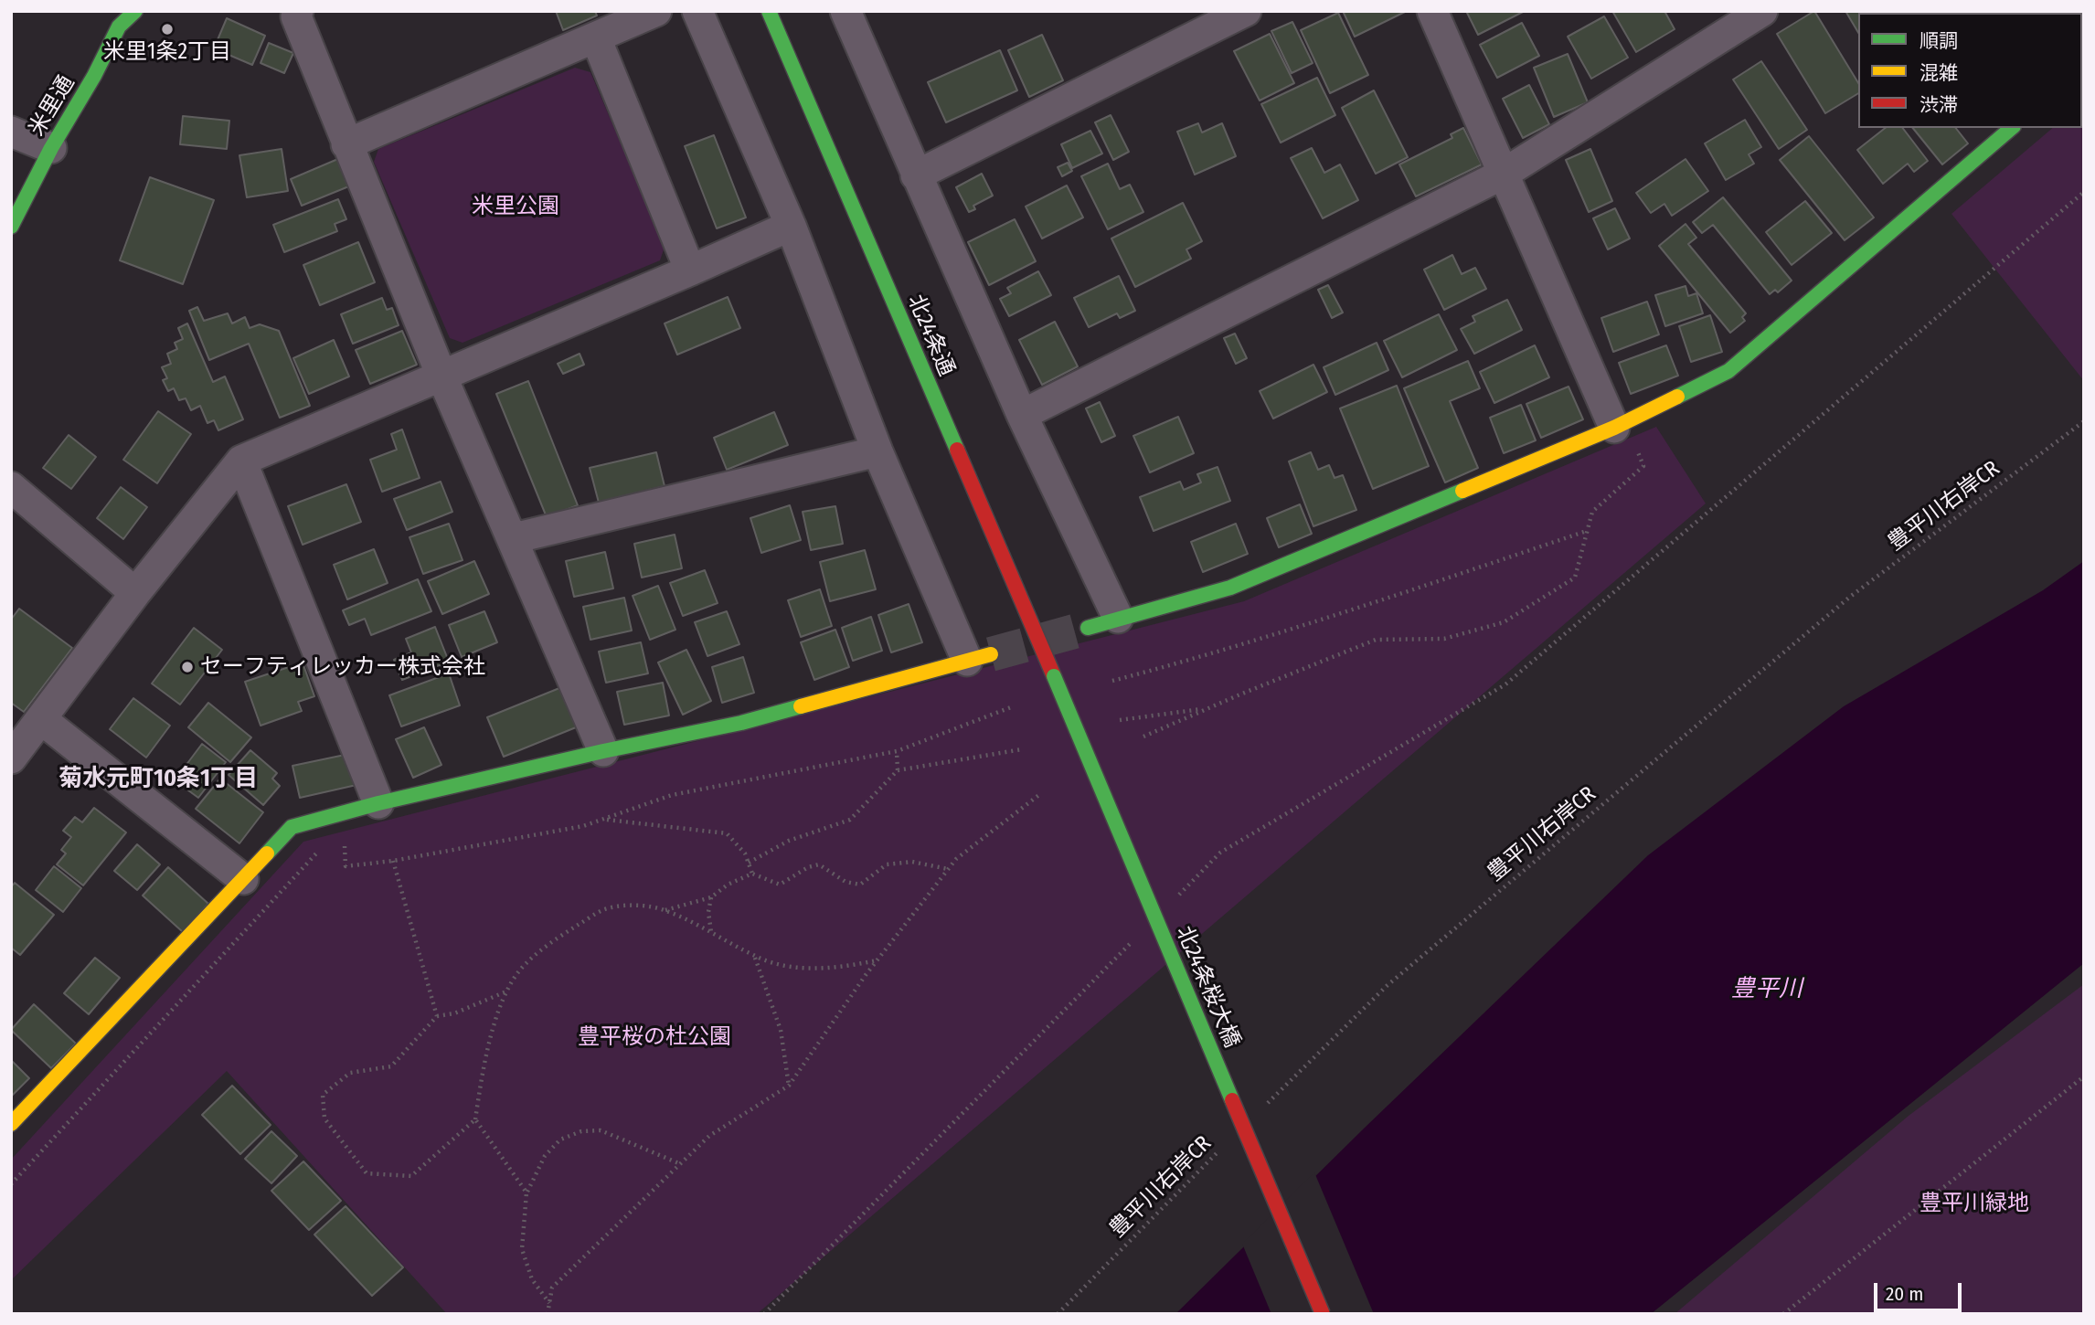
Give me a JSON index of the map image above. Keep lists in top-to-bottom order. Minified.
{"streets":{"street":["米里通","北24条通","北24条桜大橋"],"path":["豊平川右岸CR"]},"crossings":[["北24条通","北24条桜大橋"]],"districts":["菊水元町10条1丁目"],"water":["豊平川"],"parks":["米里公園","豊平桜の杜公園","豊平川緑地"],"places":["米里1条2丁目","セーフティレッカー株式会社"],"legend":["順調","混雑","渋滞"],"scale_bar":"20 m"}
